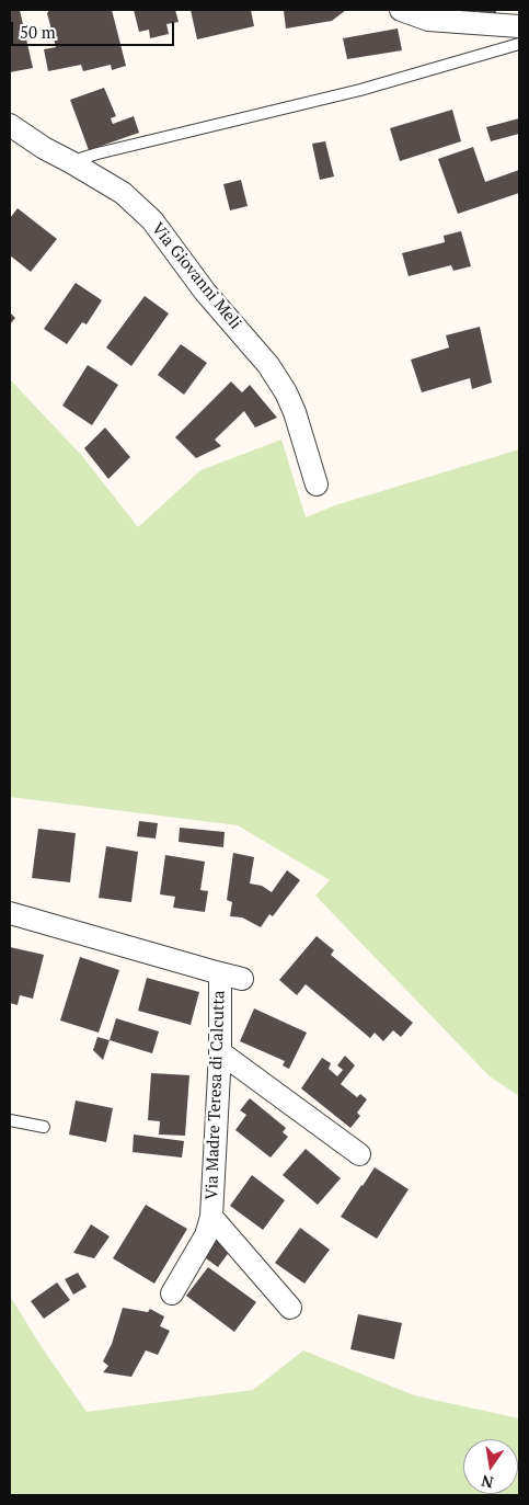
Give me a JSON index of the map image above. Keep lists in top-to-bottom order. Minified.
{"streets":{"street":["Via Giovanni Meli","Via Madre Teresa di Calcutta"]},"scale_bar":"50 m","north":"bottom"}
